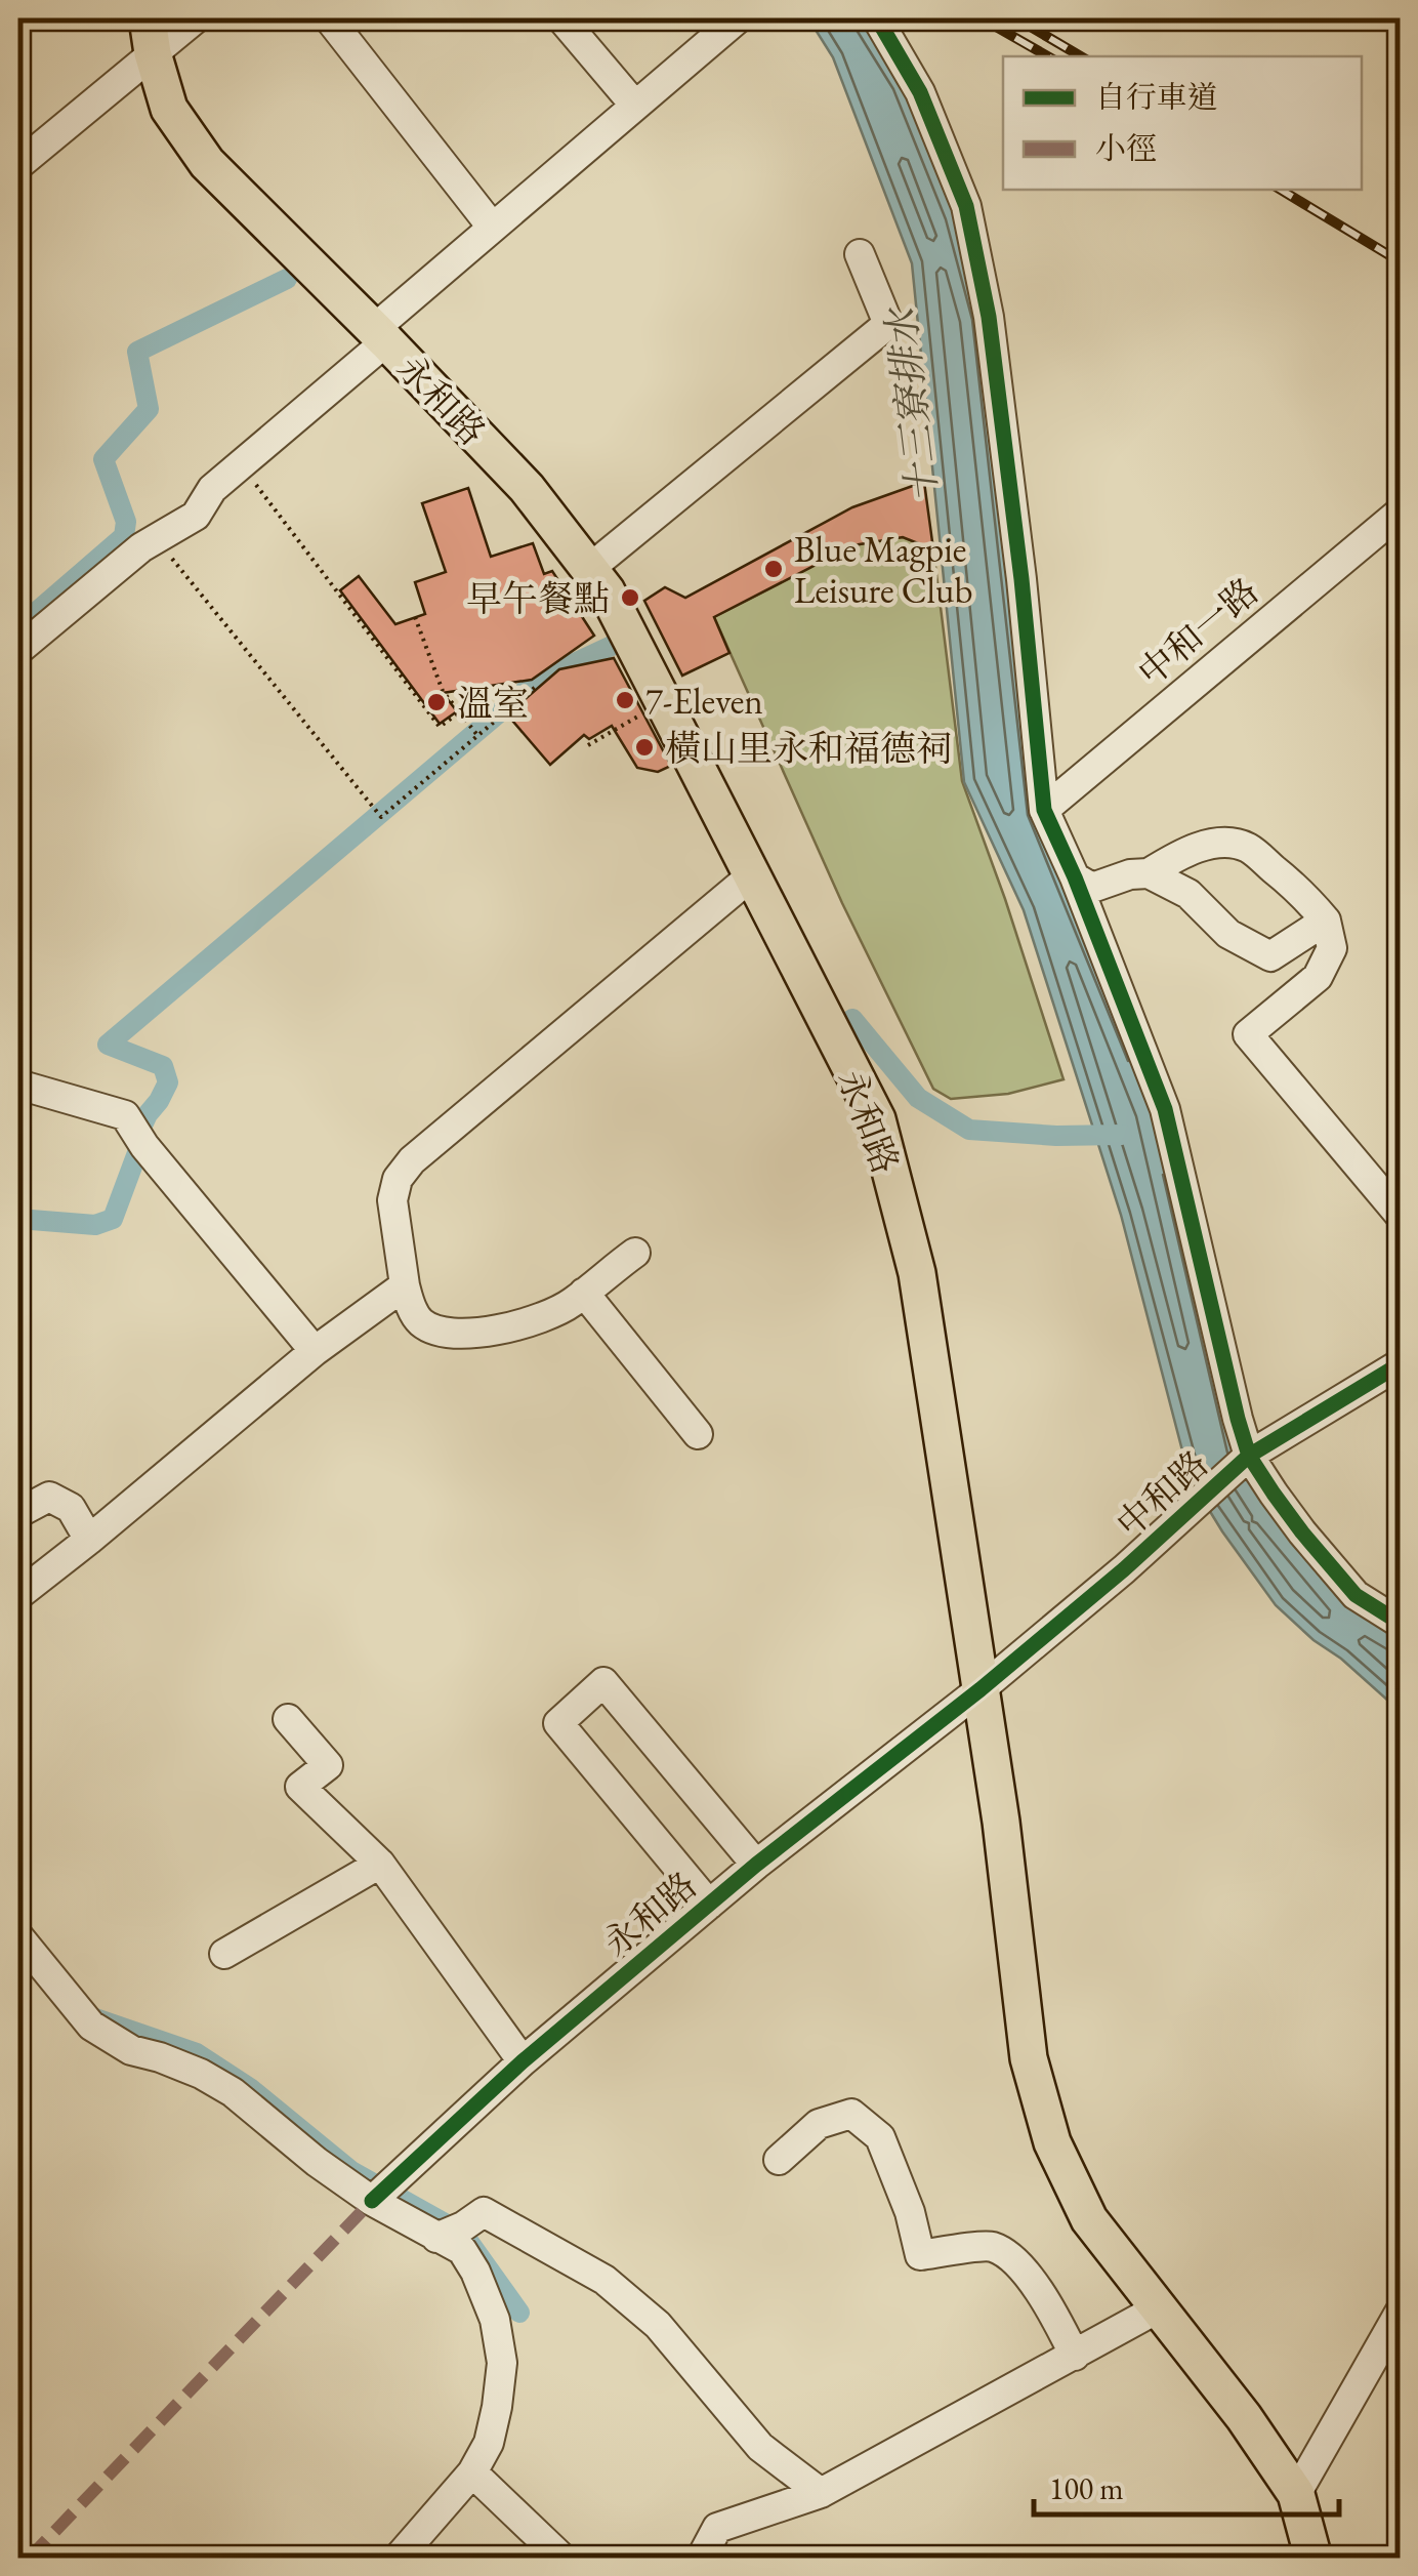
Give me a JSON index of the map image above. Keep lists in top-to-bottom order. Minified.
{"streets":{"main road":["永和路"],"street":["中和一路","中和路"]},"crossings":[["永和路","中和路"]],"water":["十三寮排水"],"places":["Blue Magpie Leisure Club","早午餐點","7-Eleven","溫室","橫山里永和福德祠"],"legend":["自行車道","小徑"],"scale_bar":"100 m"}
